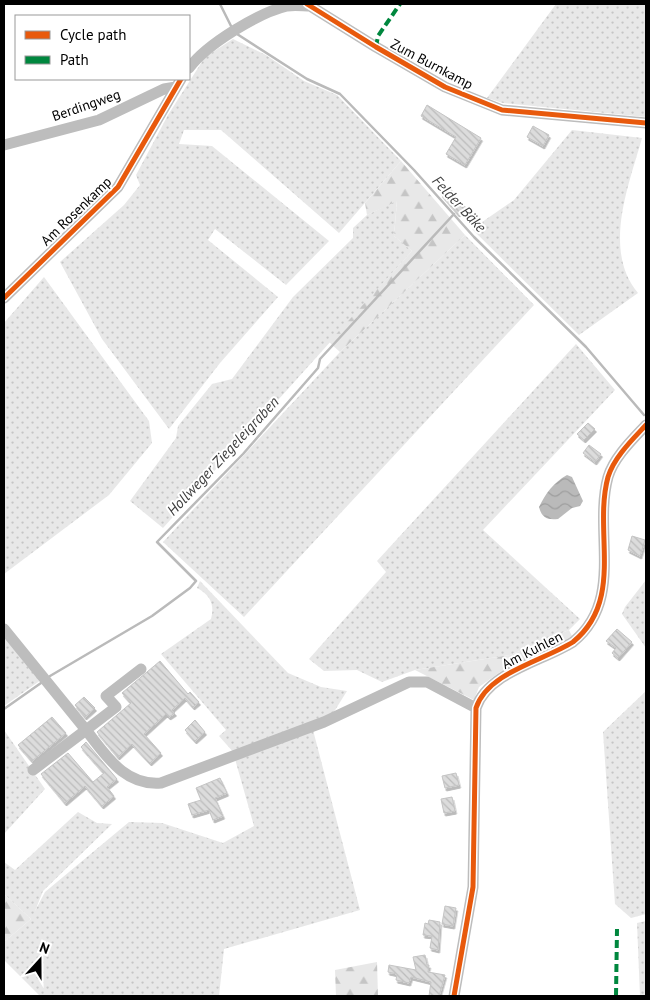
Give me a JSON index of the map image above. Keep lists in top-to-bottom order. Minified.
{"streets":{"street":["Zum Burnkamp","Berdingweg","Am Rosenkamp","Am Kuhlen"]},"crossings":[["Berdingweg","Am Rosenkamp"]],"water":["Felder Bäke","Hollweger Ziegeleigraben"],"legend":["Cycle path","Path"],"north":"top"}
